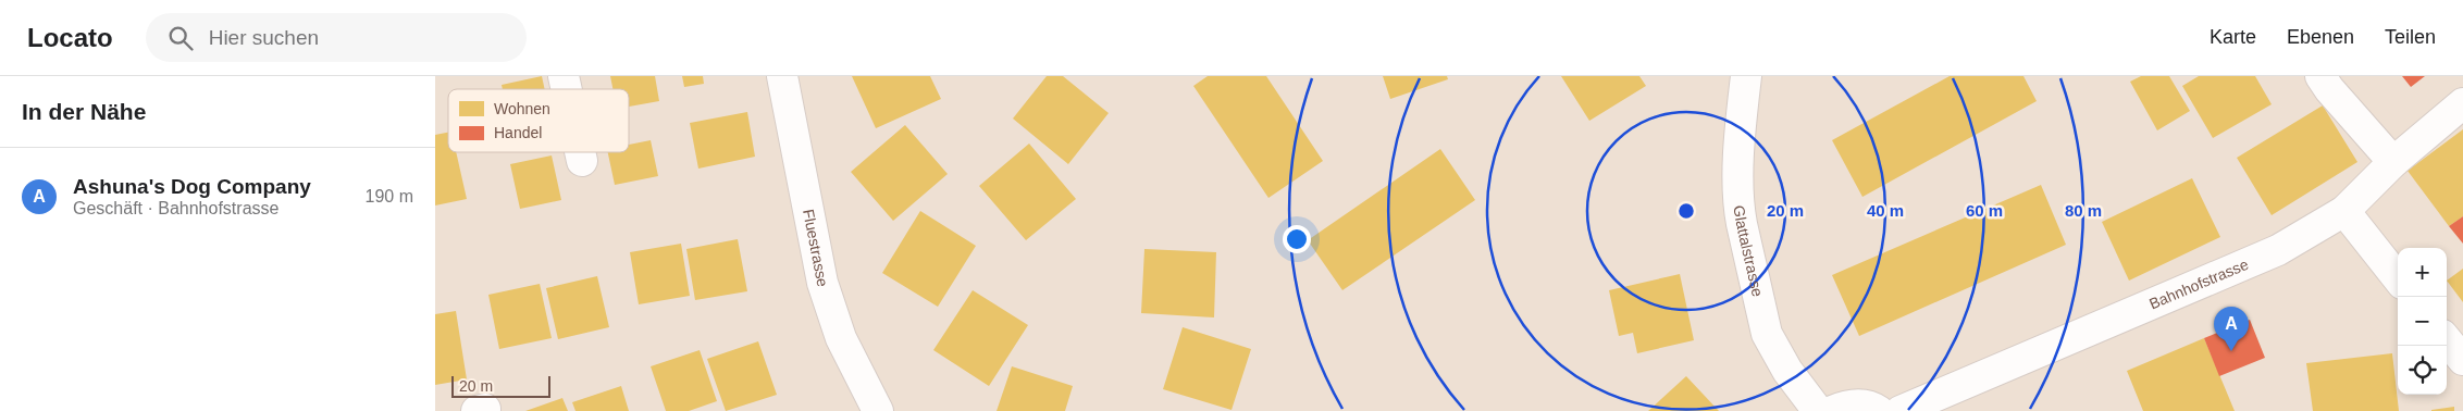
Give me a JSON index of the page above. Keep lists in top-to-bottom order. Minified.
{"streets":{"street":["Fluestrasse","Glattalstrasse","Bahnhofstrasse"]},"legend":["Wohnen","Handel"],"scale_bar":"20 m","page":{"header":"Locato","search":"Hier suchen","nav":["Karte","Ebenen","Teilen"],"heading":"In der Nähe","list":[{"mark":"A","name":"Ashuna's Dog Company","note":"Geschäft · Bahnhofstrasse","value":"190 m"}],"map_buttons":["+","−"],"pins":"A","scale":"20 m"},"rings":["20 m","40 m","60 m","80 m"]}
